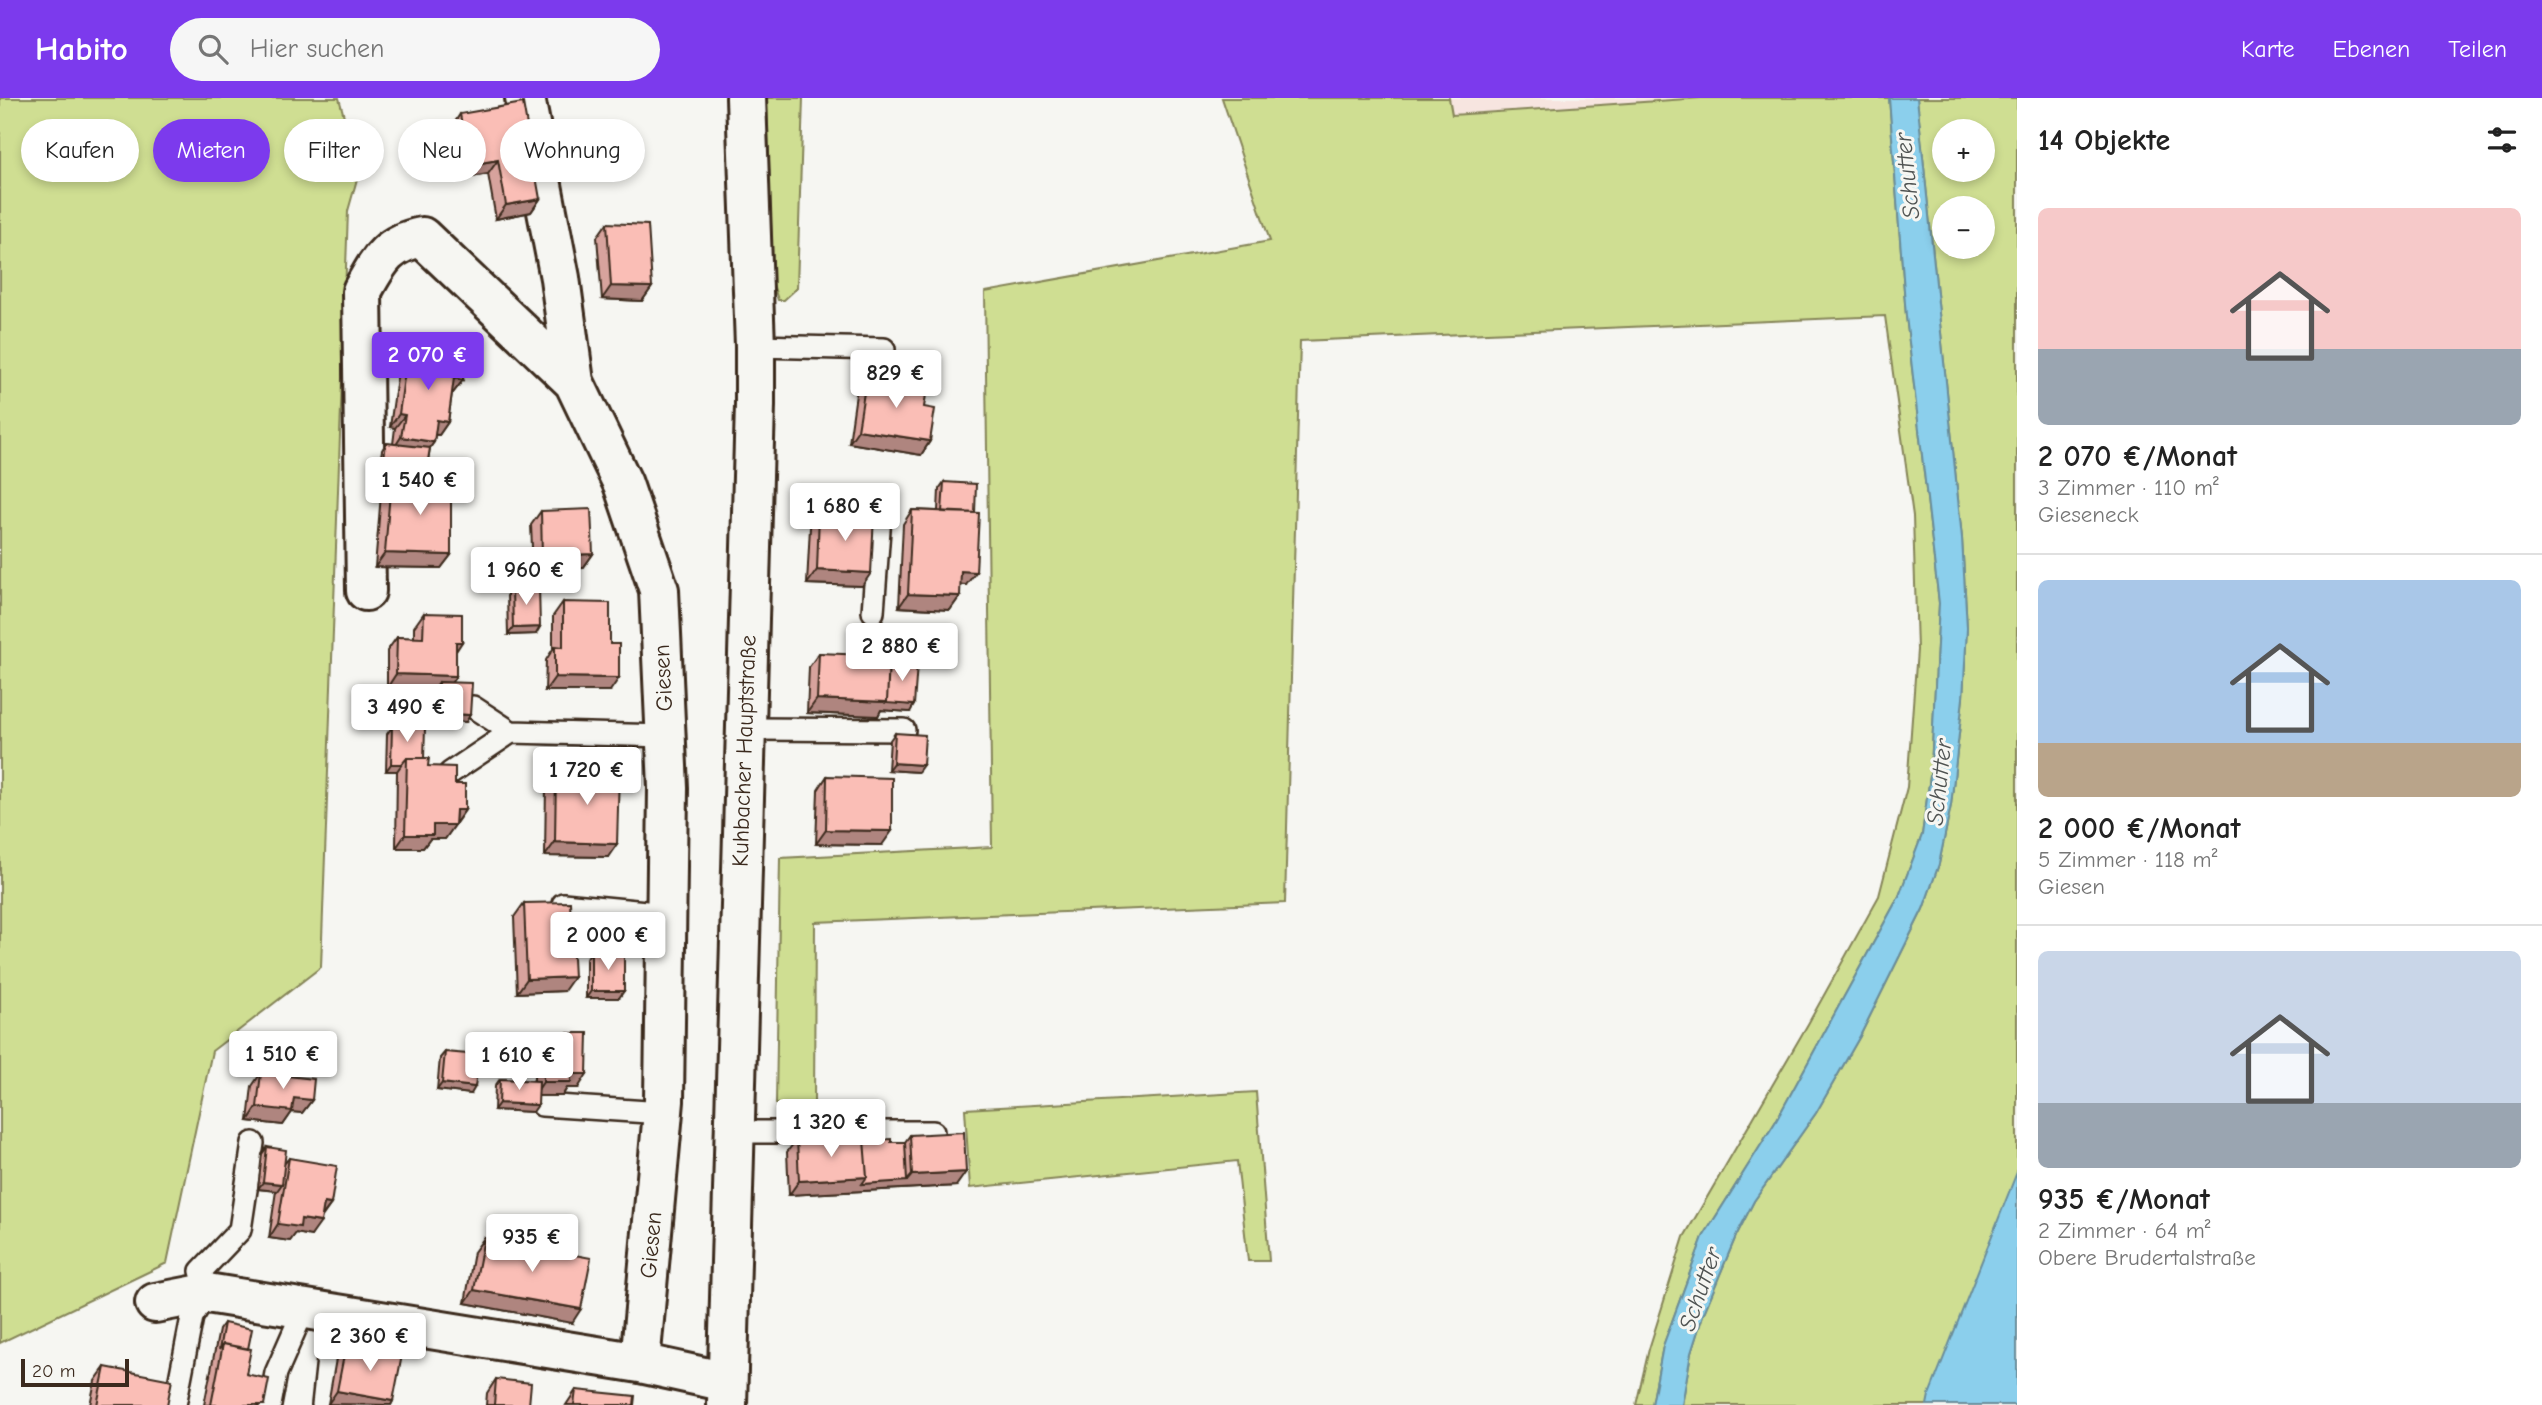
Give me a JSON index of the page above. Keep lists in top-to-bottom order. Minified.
{"streets":{"street":["Giesen","Kuhbacher Hauptstraße"]},"water":["Schutter"],"scale_bar":"20 m","page":{"header":"Habito","search":"Hier suchen","nav":["Karte","Ebenen","Teilen"],"heading":"14 Objekte","map_buttons":["+","−"],"chip":["Kaufen","Mieten","Filter","Neu","Wohnung"],"list":[{"name":"2 070 €/Monat","note":"3 Zimmer · 110 m² · Gieseneck"},{"name":"2 000 €/Monat","note":"5 Zimmer · 118 m² · Giesen"},{"name":"935 €/Monat","note":"2 Zimmer · 64 m² · Obere Brudertalstraße"}],"price":["2 070 €","829 €","1 540 €","1 680 €","1 960 €","2 880 €","3 490 €","1 720 €","2 000 €","1 510 €","1 610 €","1 320 €","935 €","2 360 €"],"scale":"20 m"}}
